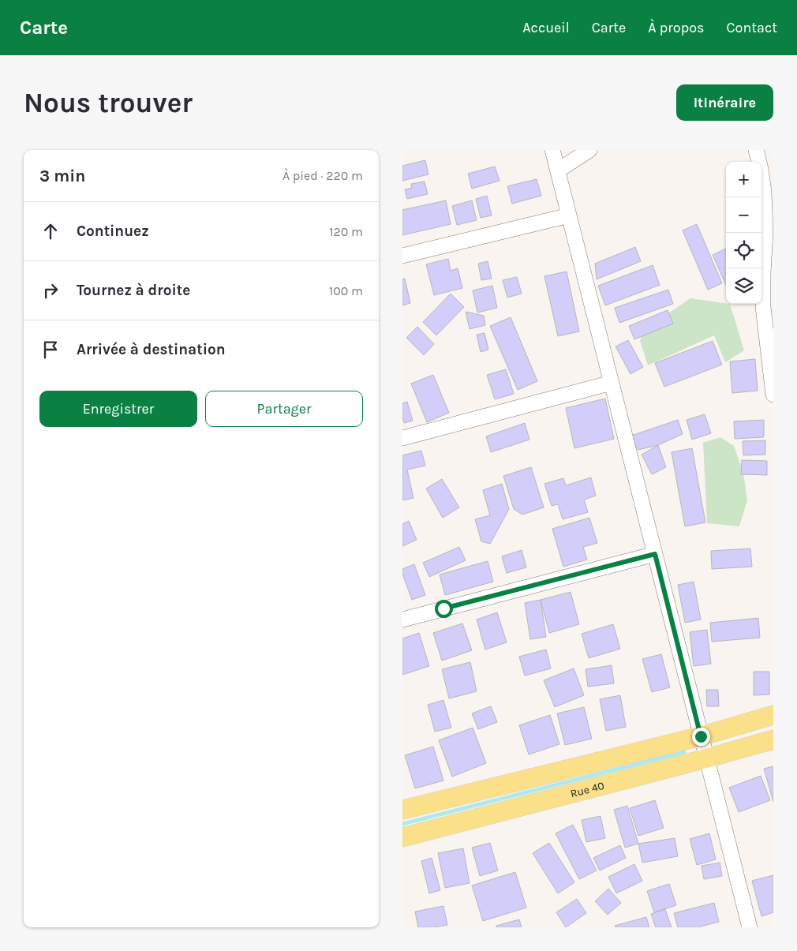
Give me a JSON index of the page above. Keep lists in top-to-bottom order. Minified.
{"streets":{"main road":["Rue 40"]},"page":{"header":"Carte","nav":["Accueil","Carte","À propos","Contact"],"buttons":["Itinéraire",["Enregistrer","Partager"]],"title":"Nous trouver","heading":["3 min","À pied · 220 m"],"map_buttons":["+","−"],"list":[["Continuez","120 m"],["Tournez à droite","100 m"],"Arrivée à destination"]}}
